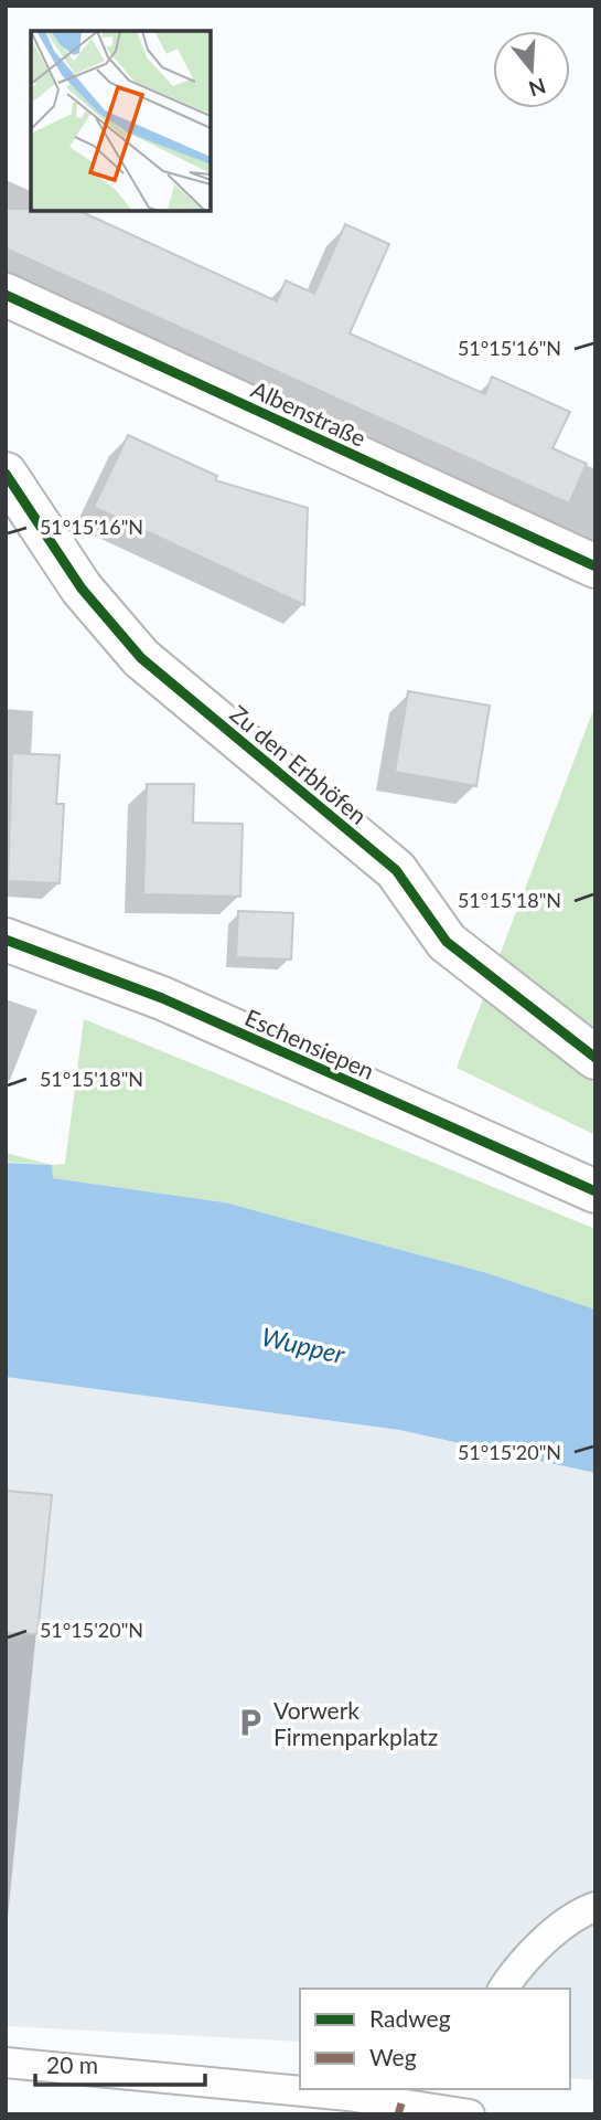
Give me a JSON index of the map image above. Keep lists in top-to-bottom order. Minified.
{"streets":{"street":["Albenstraße","Zu den Erbhöfen","Eschensiepen"]},"water":["Wupper"],"places":{"parking":["Vorwerk Firmenparkplatz"]},"legend":["Radweg","Weg"],"scale_bar":"20 m","north":"bottom","coordinates":["51°15'16\"N","51°15'18\"N","51°15'20\"N"]}
